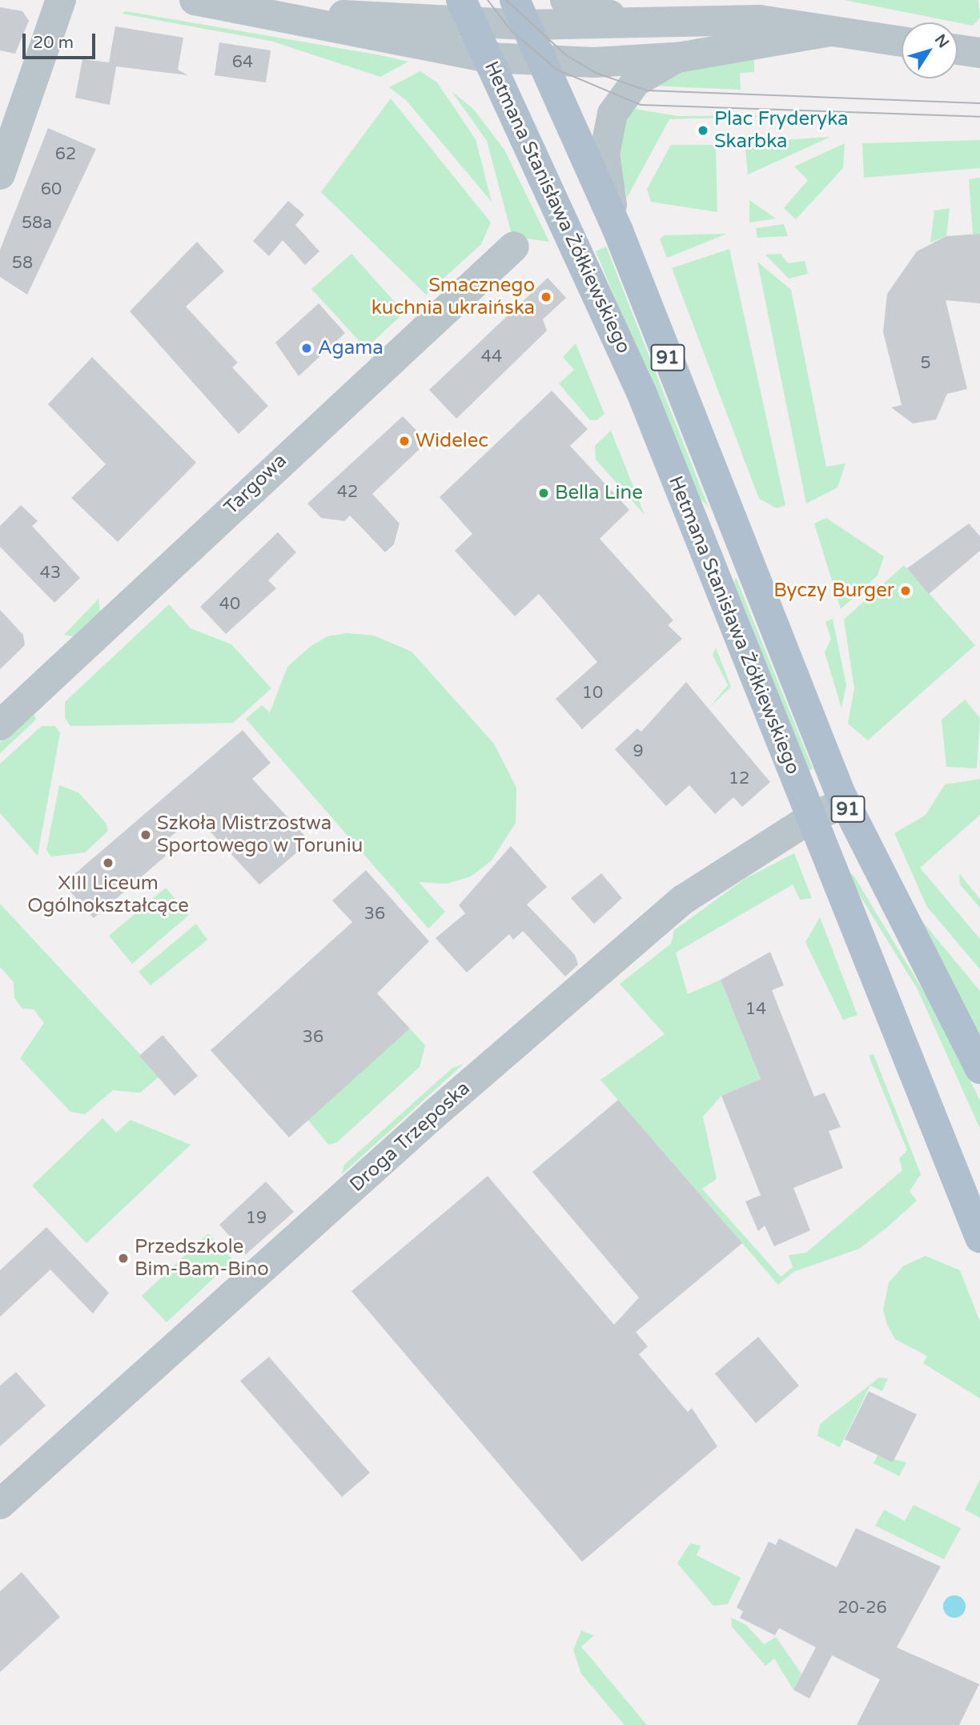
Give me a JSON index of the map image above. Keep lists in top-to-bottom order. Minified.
{"streets":{"main road":["Hetmana Stanisława Żółkiewskiego","91"],"street":["Targowa","Droga Trzeposka"]},"crossings":[["Hetmana Stanisława Żółkiewskiego","Droga Trzeposka"]],"places":["Plac Fryderyka Skarbka","Smacznego kuchnia ukraińska","Agama","Widelec","Bella Line","Byczy Burger","Szkoła Mistrzostwa Sportowego w Toruniu","XIII Liceum Ogólnokształcące","Przedszkole Bim-Bam-Bino"],"house_numbers":["64","62","60","58a","58","44","5","42","43","40","10","9","12","36","14","36","19","20-26"],"scale_bar":"20 m","north":"top right"}
